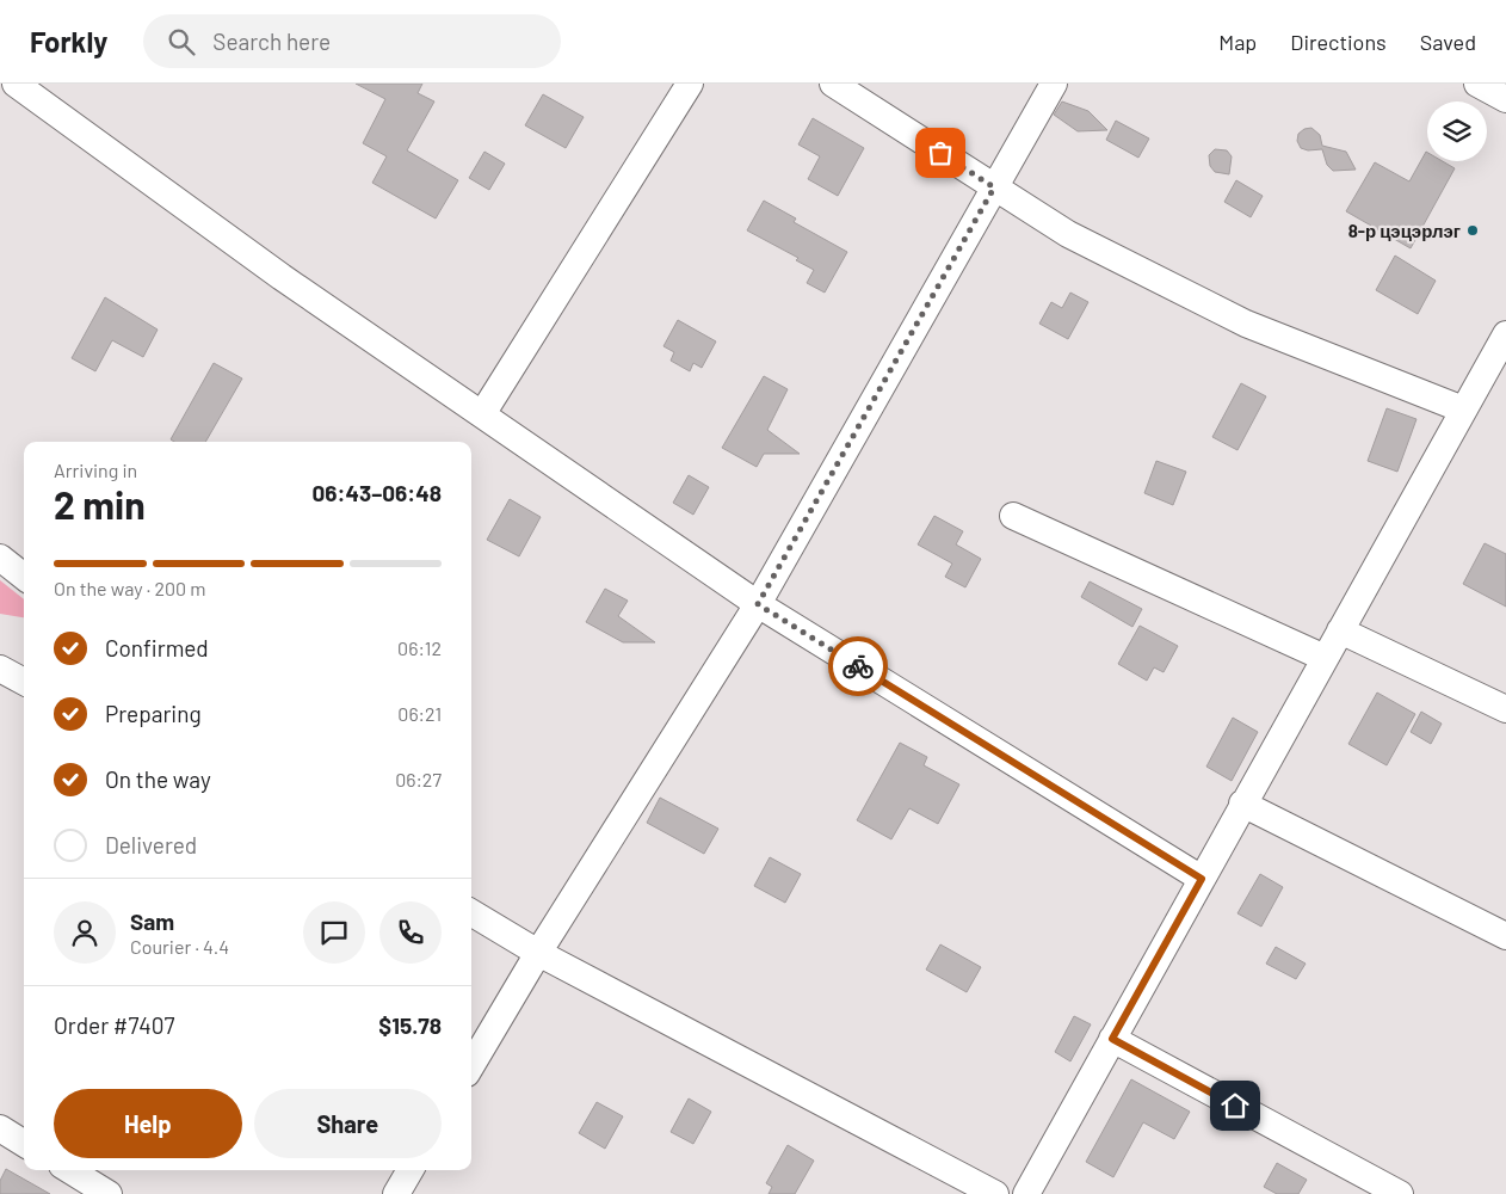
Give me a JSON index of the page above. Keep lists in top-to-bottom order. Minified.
{"places":["8-р цэцэрлэг"],"page":{"header":"Forkly","search":"Search here","nav":["Map","Directions","Saved"],"heading":["2 min","Arriving in","06:43–06:48"],"panel":["Sam","Courier · 4.4","Order #7407","$15.78"],"bar":"On the way · 200 m","list":[["Confirmed","06:12"],["Preparing","06:21"],["On the way","06:27"],"Delivered"],"buttons":["Help","Share"]}}
